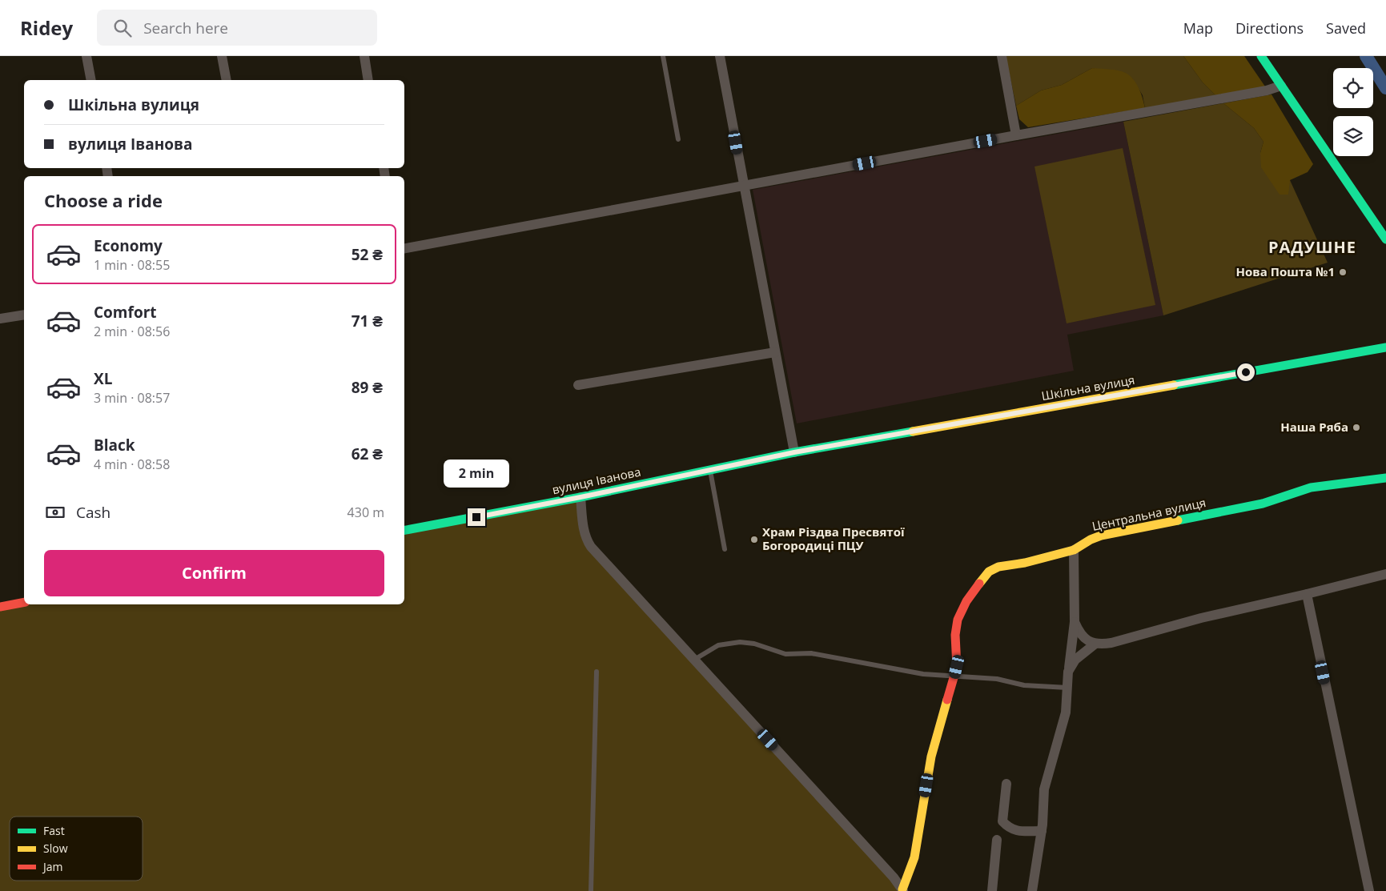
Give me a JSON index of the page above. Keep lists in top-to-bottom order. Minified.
{"streets":{"street":["Шкільна вулиця","вулиця Іванова","Центральна вулиця"]},"crossings":[["Шкільна вулиця","вулиця Іванова"]],"districts":["РАДУШНЕ"],"places":["Нова Пошта №1","Наша Ряба","Храм Різдва Пресвятої Богородиці ПЦУ"],"legend":["Fast","Slow","Jam"],"page":{"header":"Ridey","search":"Search here","nav":["Map","Directions","Saved"],"banner":["Шкільна вулиця","вулиця Іванова"],"heading":"Choose a ride","list":[{"name":"Economy","note":"1 min · 08:55","value":"52 ₴"},{"name":"Comfort","note":"2 min · 08:56","value":"71 ₴"},{"name":"XL","note":"3 min · 08:57","value":"89 ₴"},{"name":"Black","note":"4 min · 08:58","value":"62 ₴"}],"bubble":"2 min","pay":["Cash","430 m"],"buttons":"Confirm"}}
